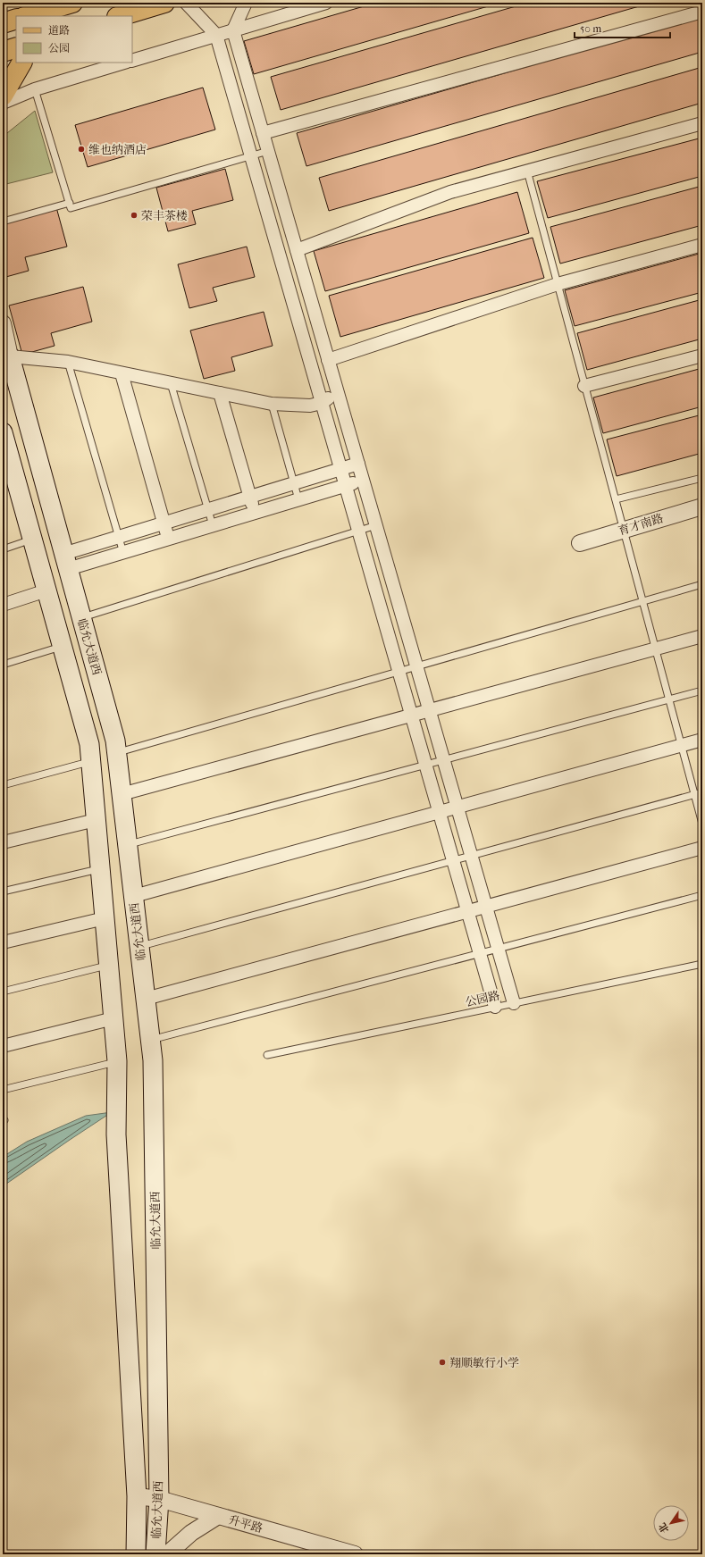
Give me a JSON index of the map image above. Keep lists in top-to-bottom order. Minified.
{"streets":{"main road":["临允大道西"],"street":["育才南路","升平路"],"lane":["公园路"]},"crossings":[["临允大道西","升平路"]],"places":["维也纳酒店","荣丰茶楼","翔顺敏行小学"],"legend":["道路","公园"],"scale_bar":"50 m","north":"bottom left"}
